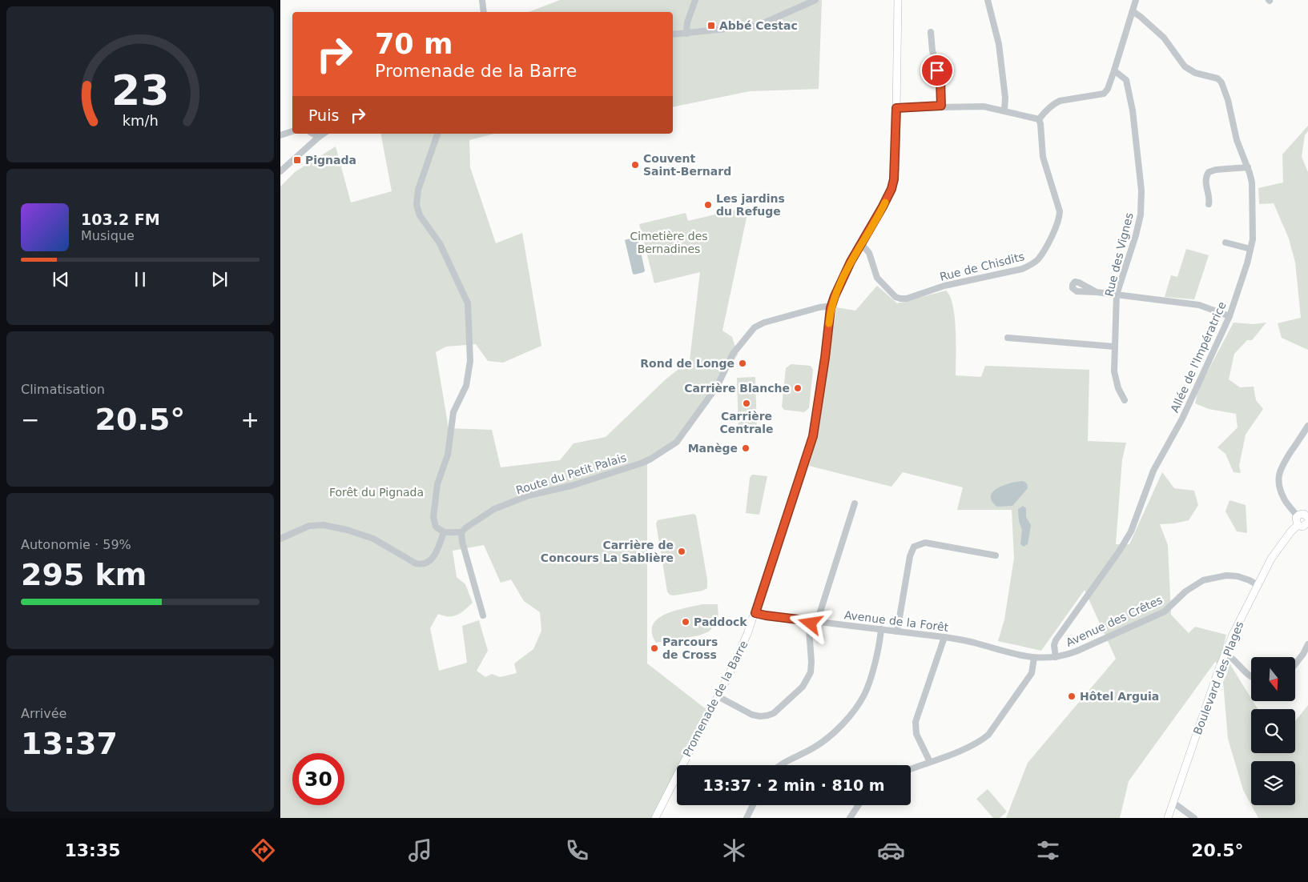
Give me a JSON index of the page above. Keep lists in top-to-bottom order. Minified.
{"streets":{"main road":["Boulevard des Plages","Promenade de la Barre"],"street":["Rue des Vignes","Rue de Chisdits","Allée de l'Impératrice","Route du Petit Palais","Avenue de la Forêt","Avenue des Crêtes"]},"crossings":[["Rue de Chisdits","Promenade de la Barre"],["Allée de l'Impératrice","Avenue des Crêtes"],["Route du Petit Palais","Promenade de la Barre"],["Avenue de la Forêt","Avenue des Crêtes"],["Avenue de la Forêt","Promenade de la Barre"],["Avenue des Crêtes","Boulevard des Plages"]],"parks":["Cimetière des Bernadines","Forêt du Pignada"],"places":{"transit":["Abbé Cestac","Pignada"],"other":["Couvent Saint-Bernard","Les jardins du Refuge","Rond de Longe","Carrière Blanche","Carrière Centrale","Manège","Carrière de Concours La Sablière","Paddock","Parcours de Cross","Hôtel Arguia"]},"north":"bottom","page":{"turn":["70 m","Promenade de la Barre"],"then":"Puis","song":["103.2 FM","Musique"],"tile":["Climatisation",["Autonomie · 59%","295 km"],["Arrivée","13:37"]],"heat":["−","20.5°","+"],"limit":"30","trip":"13:37 · 2 min · 810 m","tabs":["13:35","20.5°"],"gauge":["23","km/h"]}}
